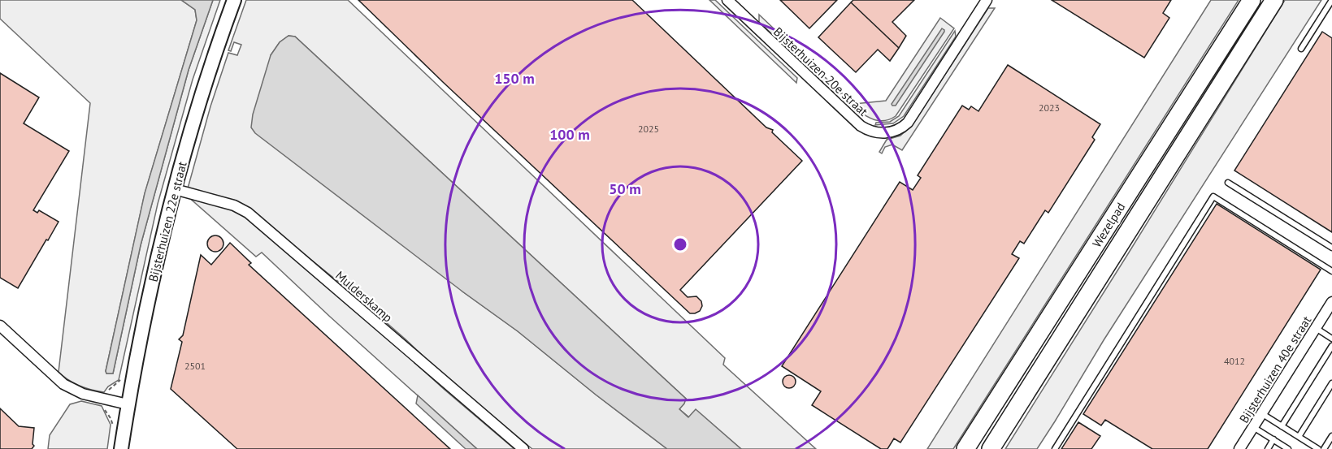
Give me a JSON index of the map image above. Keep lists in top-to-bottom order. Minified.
{"streets":{"highway":["Wezelpad"],"main road":["Bijsterhuizen 22e straat"],"street":["Bijsterhuizen 20e straat","Mulderskamp","Bijsterhuizen 40e straat"]},"crossings":[["Bijsterhuizen 22e straat","Mulderskamp"]],"house_numbers":["2023","2025","4012","2501"],"rings":["150 m","100 m","50 m"]}
